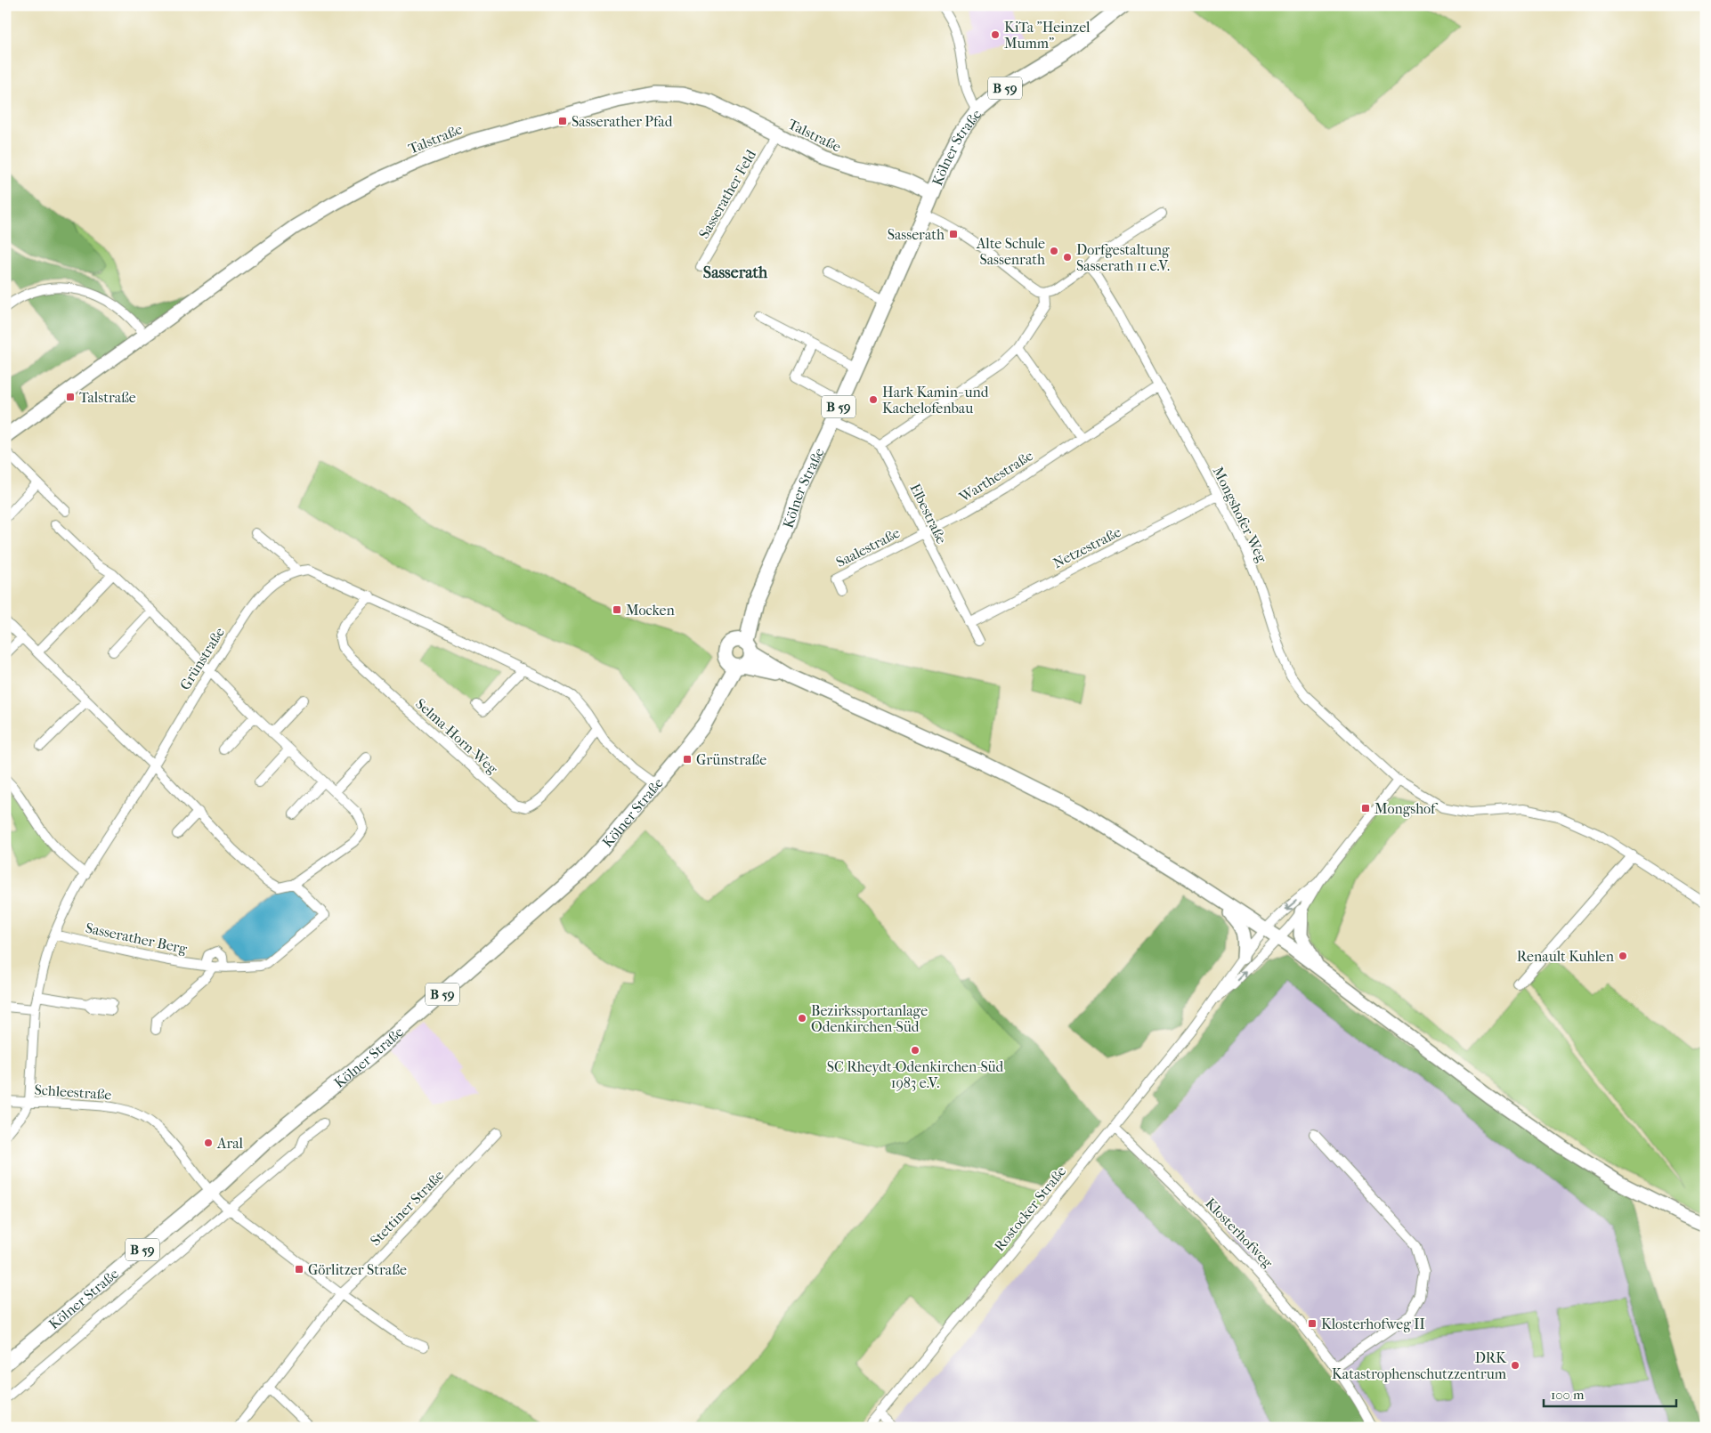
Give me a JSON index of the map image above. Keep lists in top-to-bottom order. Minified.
{"streets":{"main road":["B 59","Talstraße","Kölner Straße"],"street":["Sasserather Feld","Warthestraße","Elbestraße","Mongshofer Weg","Saalestraße","Netzestraße","Grünstraße","Selma-Horn-Weg","Sasserather Berg","Schleestraße","Stettiner Straße","Rostocker Straße","Klosterhofweg"]},"crossings":[["Talstraße","Kölner Straße"],["Talstraße","Sasserather Feld"],["Kölner Straße","Schleestraße"],["Warthestraße","Elbestraße"],["Warthestraße","Mongshofer Weg"],["Warthestraße","Saalestraße"],["Elbestraße","Saalestraße"],["Elbestraße","Netzestraße"],["Mongshofer Weg","Netzestraße"],["Grünstraße","Sasserather Berg"],["Grünstraße","Schleestraße"],["Rostocker Straße","Klosterhofweg"]],"districts":["Sasserath"],"places":{"other":["KiTa \"Heinzel Mumm\"","Alte Schule Sassenrath","Dorfgestaltung Sasserath 11 e.V.","Hark Kamin- und Kachelofenbau","Renault Kuhlen","Bezirkssportanlage Odenkirchen-Süd","SC Rheydt-Odenkirchen-Süd 1983 e.V.","Aral","DRK Katastrophenschutzzentrum"],"transit":["Sasserather Pfad","Sasserath","Talstraße","Mocken","Grünstraße","Mongshof","Görlitzer Straße","Klosterhofweg II"]},"scale_bar":"100 m"}
